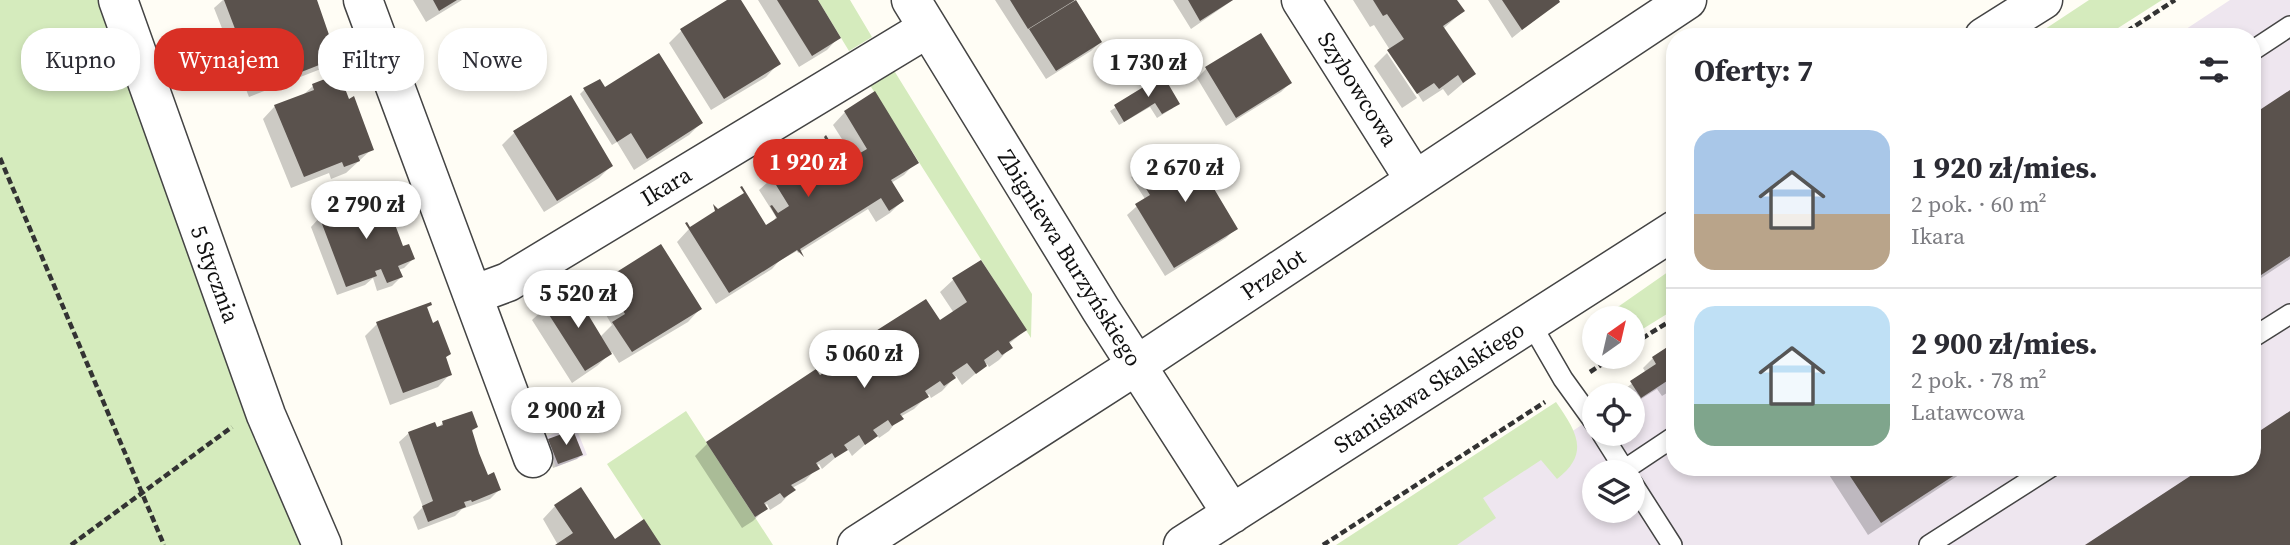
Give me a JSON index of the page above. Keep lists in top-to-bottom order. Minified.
{"streets":{"street":["Szybowcowa","Ikara","Zbigniewa Burzyńskiego","5 Stycznia","Przelot","Stanisława Skalskiego"]},"crossings":[["Szybowcowa","Przelot"],["Ikara","Zbigniewa Burzyńskiego"],["Zbigniewa Burzyńskiego","Przelot"],["Zbigniewa Burzyńskiego","Stanisława Skalskiego"]],"north":"top right","page":{"chip":["Kupno","Wynajem","Filtry","Nowe"],"heading":"Oferty: 7","price":["1 730 zł","1 920 zł","2 670 zł","2 790 zł","5 520 zł","5 060 zł","2 900 zł"],"list":[{"name":"1 920 zł/mies.","note":"2 pok. · 60 m² · Ikara"},{"name":"2 900 zł/mies.","note":"2 pok. · 78 m² · Latawcowa"}]}}
